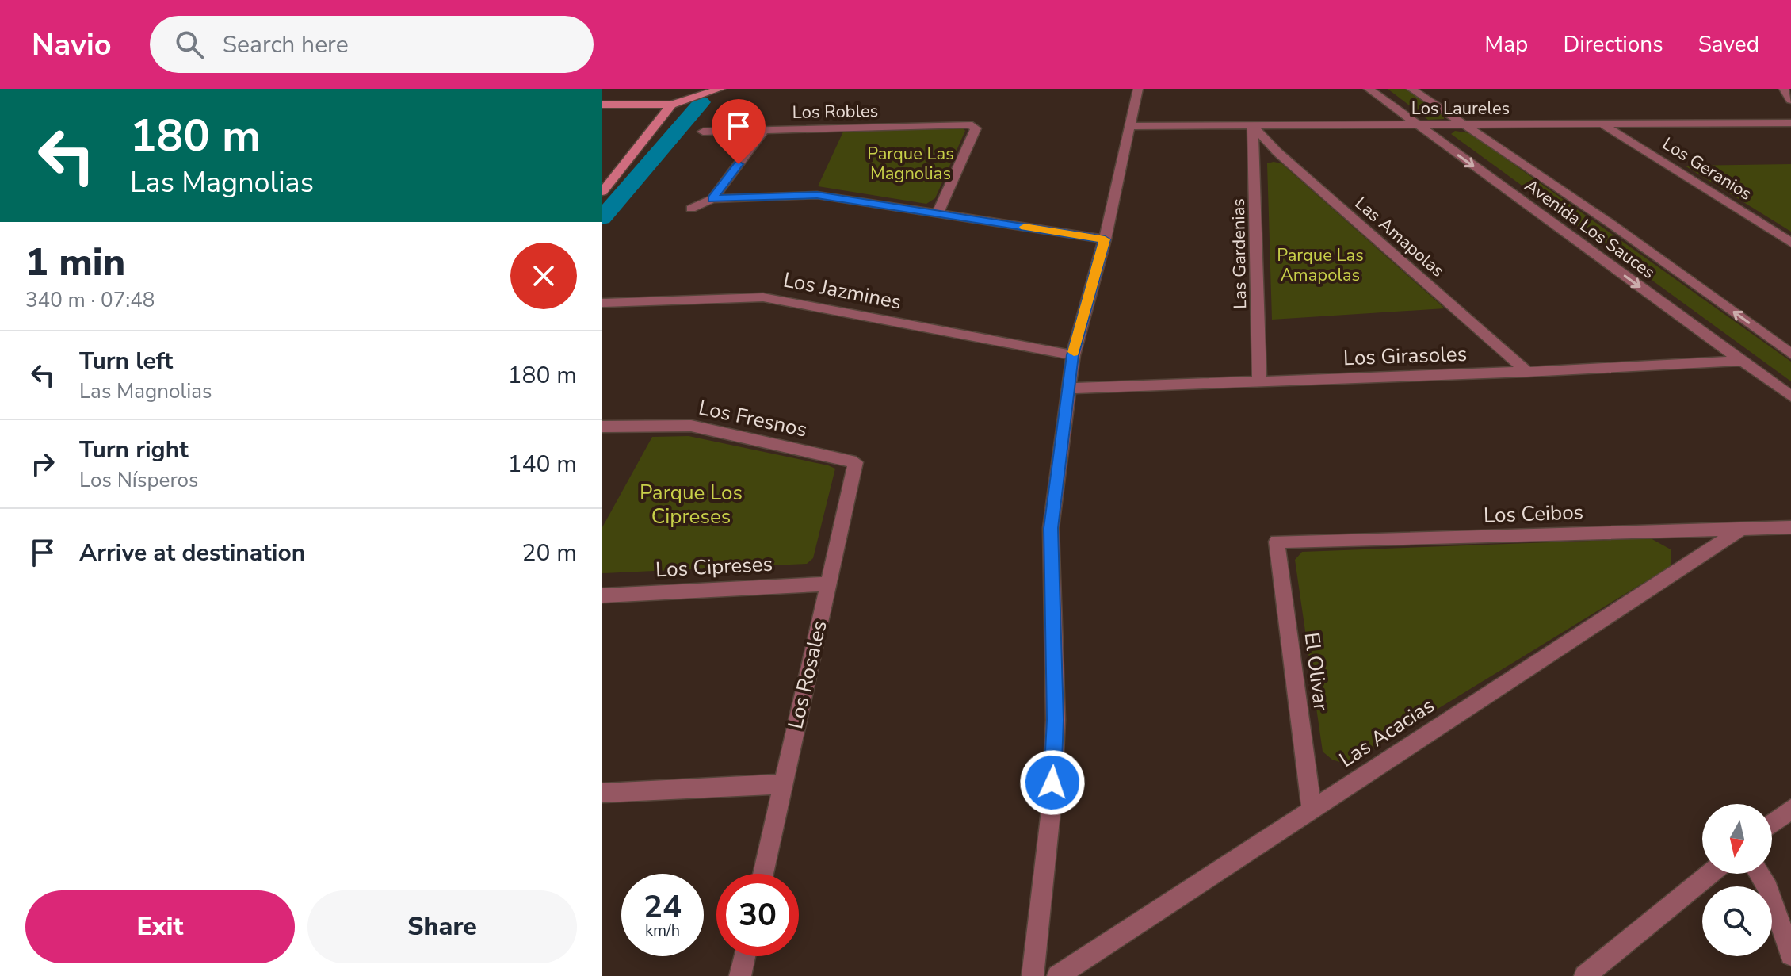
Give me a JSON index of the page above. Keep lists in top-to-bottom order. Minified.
{"streets":{"street":["Los Laureles","Los Robles","Los Geranios","Avenida Los Sauces","Las Amapolas","Las Gardenias","Los Jazmines","Los Girasoles","Los Fresnos","Los Ceibos","Los Cipreses","El Olivar","Los Rosales","Las Acacias"]},"crossings":[["Los Laureles","Los Geranios"],["Los Laureles","Avenida Los Sauces"],["Los Laureles","Las Amapolas"],["Los Laureles","Las Gardenias"],["Avenida Los Sauces","Los Girasoles"],["Las Amapolas","Las Gardenias"],["Las Amapolas","Los Girasoles"],["Las Gardenias","Los Girasoles"],["Los Fresnos","Los Rosales"],["Los Ceibos","El Olivar"],["Los Ceibos","Las Acacias"],["Los Cipreses","Los Rosales"],["El Olivar","Las Acacias"]],"parks":["Parque Las Magnolias","Parque Las Amapolas","Parque Los Cipreses"],"north":"bottom","page":{"header":"Navio","search":"Search here","nav":["Map","Directions","Saved"],"turn":["180 m","Las Magnolias"],"heading":["1 min","340 m · 07:48"],"list":[{"name":"Turn left","note":"Las Magnolias","value":"180 m"},{"name":"Turn right","note":"Los Nísperos","value":"140 m"},{"name":"Arrive at destination","value":"20 m"}],"speed":"24 km/h","limit":"30","buttons":["Exit","Share"]}}
